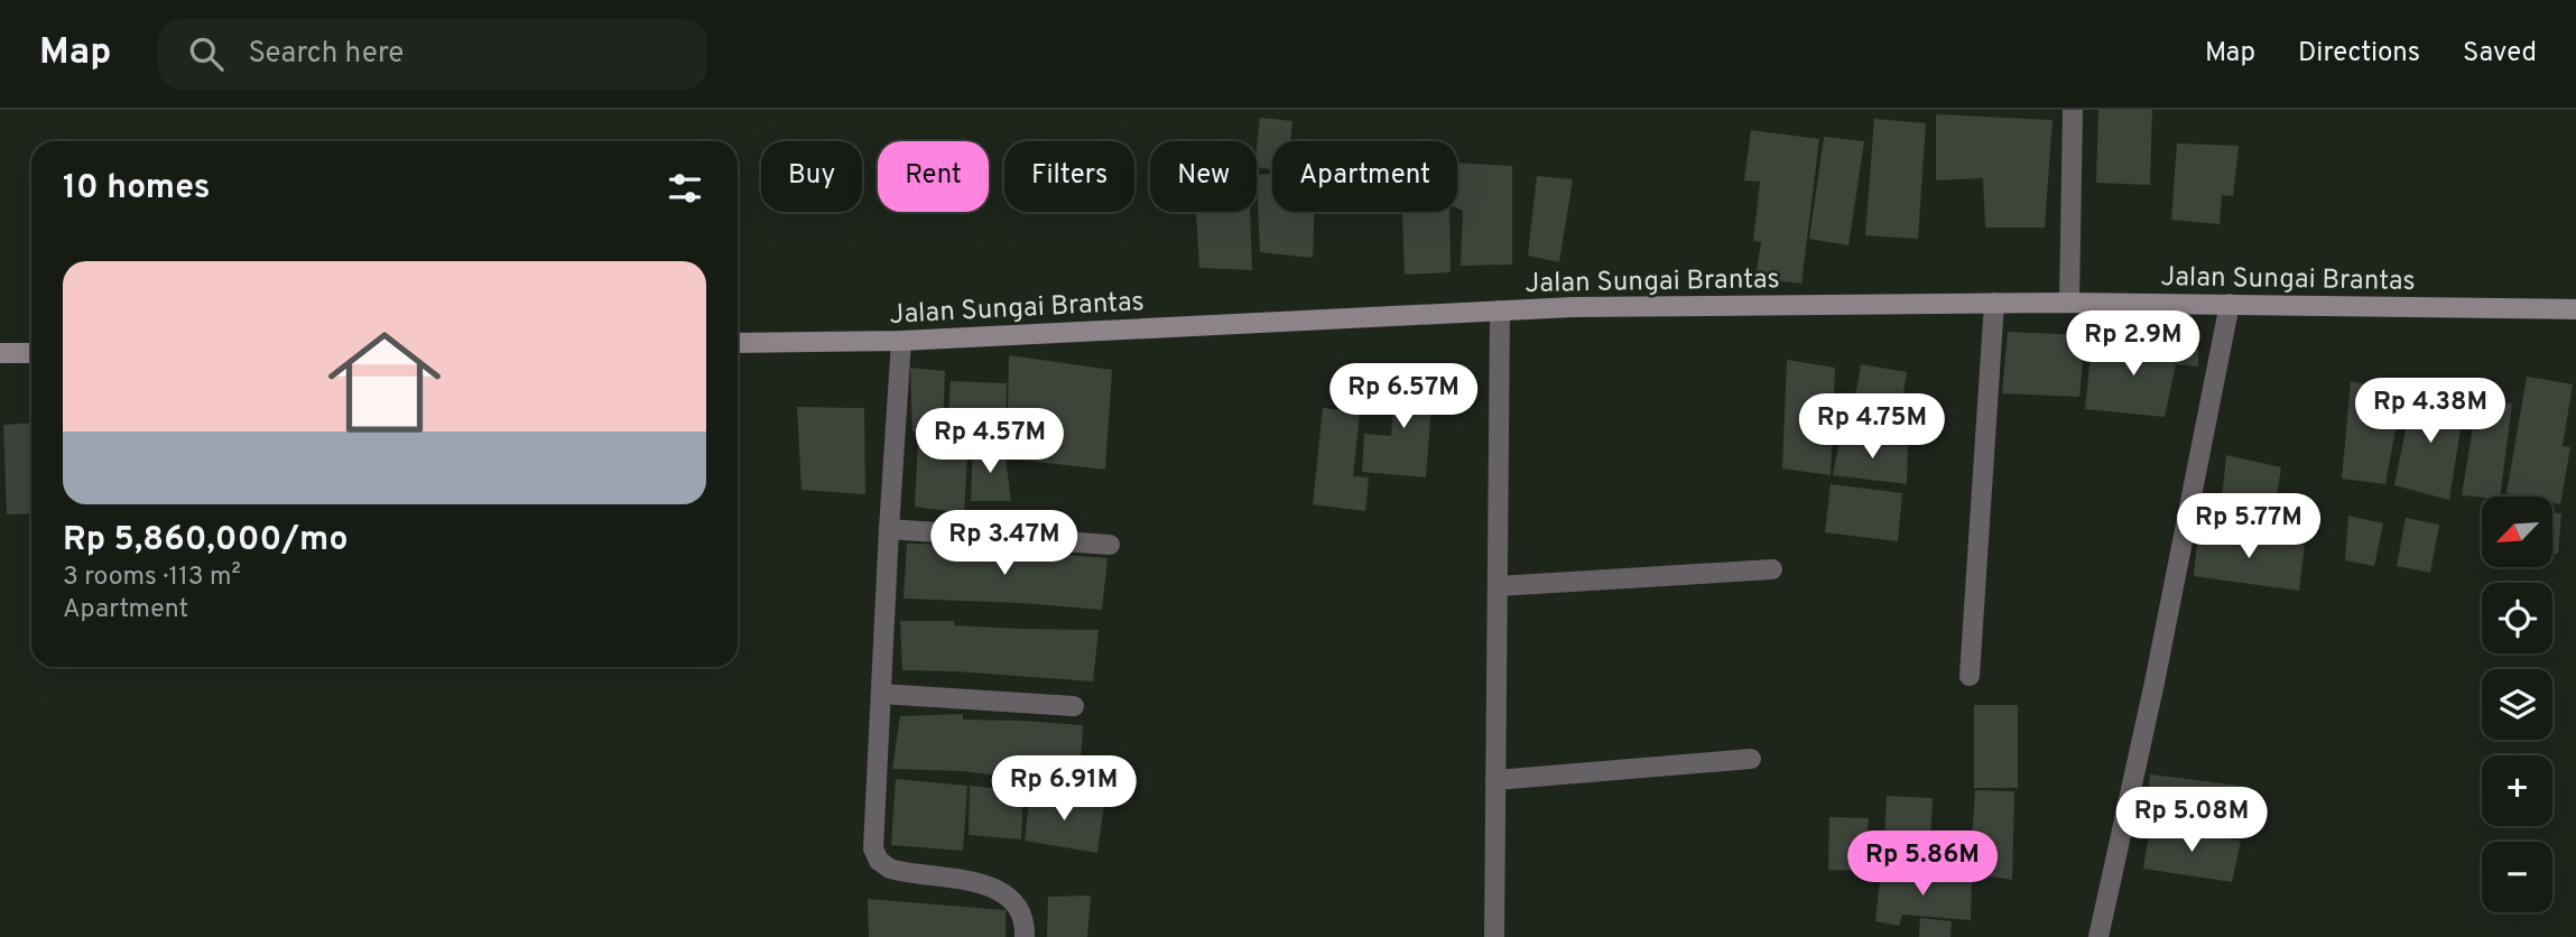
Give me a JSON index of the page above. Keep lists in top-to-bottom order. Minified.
{"streets":{"main road":["Jalan Sungai Brantas"]},"north":"bottom left","page":{"header":"Map","search":"Search here","nav":["Map","Directions","Saved"],"chip":["Buy","Rent","Filters","New","Apartment"],"heading":"10 homes","list":[{"name":"Rp 5,860,000/mo","note":"3 rooms · 113 m² · Apartment"}],"price":["Rp 2.9M","Rp 6.57M","Rp 4.38M","Rp 4.75M","Rp 4.57M","Rp 5.77M","Rp 3.47M","Rp 6.91M","Rp 5.08M","Rp 5.86M"],"map_buttons":["+","−"]}}
